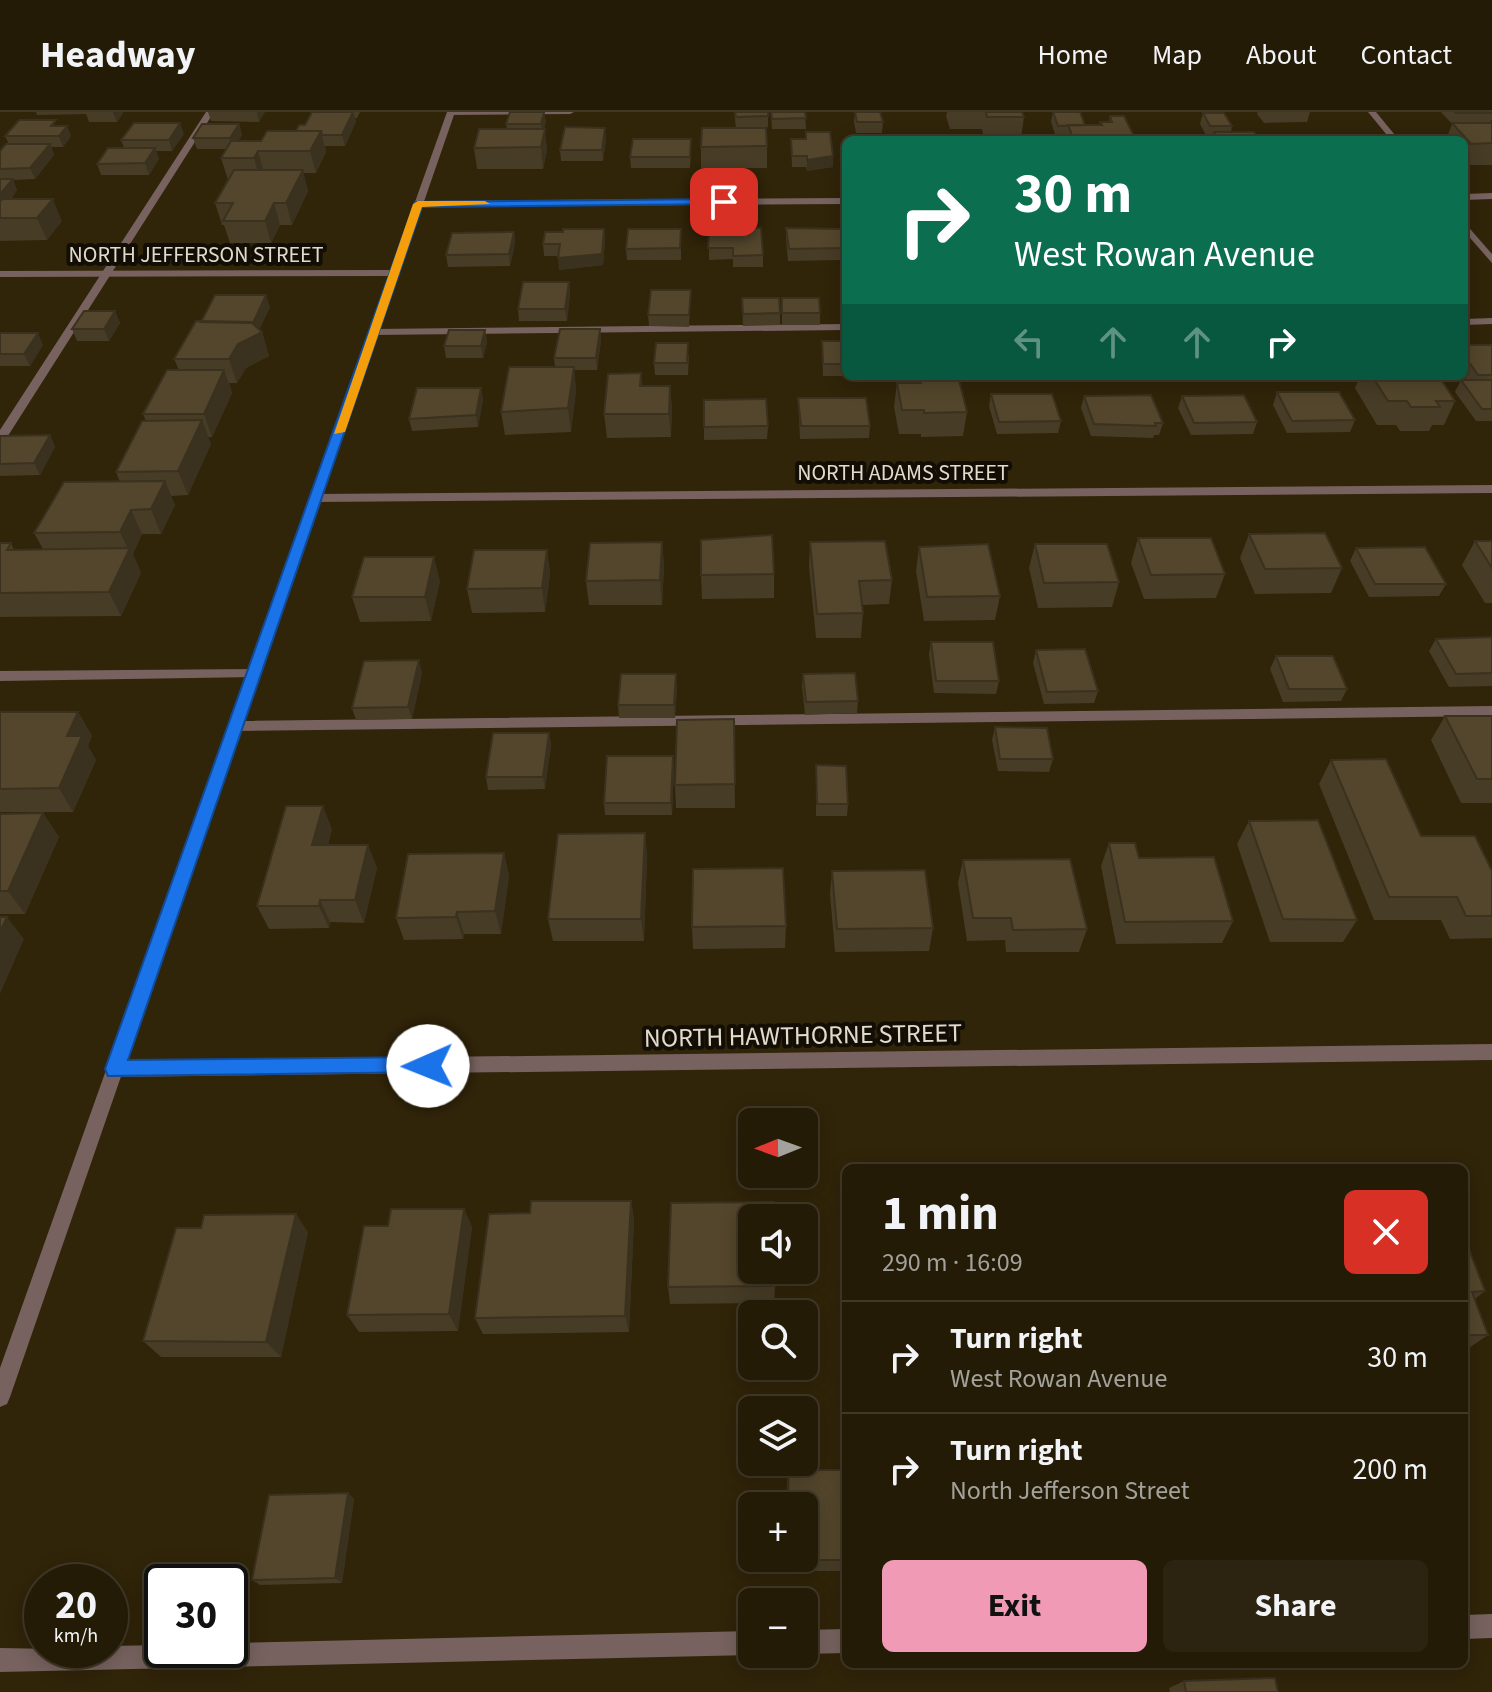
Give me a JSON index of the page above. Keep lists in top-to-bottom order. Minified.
{"streets":{"street":["NORTH JEFFERSON STREET","NORTH ADAMS STREET","NORTH HAWTHORNE STREET"]},"north":"left","page":{"header":"Headway","nav":["Home","Map","About","Contact"],"turn":["30 m","West Rowan Avenue"],"map_buttons":["+","−"],"heading":["1 min","290 m · 16:09"],"list":[{"name":"Turn right","note":"West Rowan Avenue","value":"30 m"},{"name":"Turn right","note":"North Jefferson Street","value":"200 m"}],"buttons":["Exit","Share"],"speed":"20 km/h","limit":"30"}}
